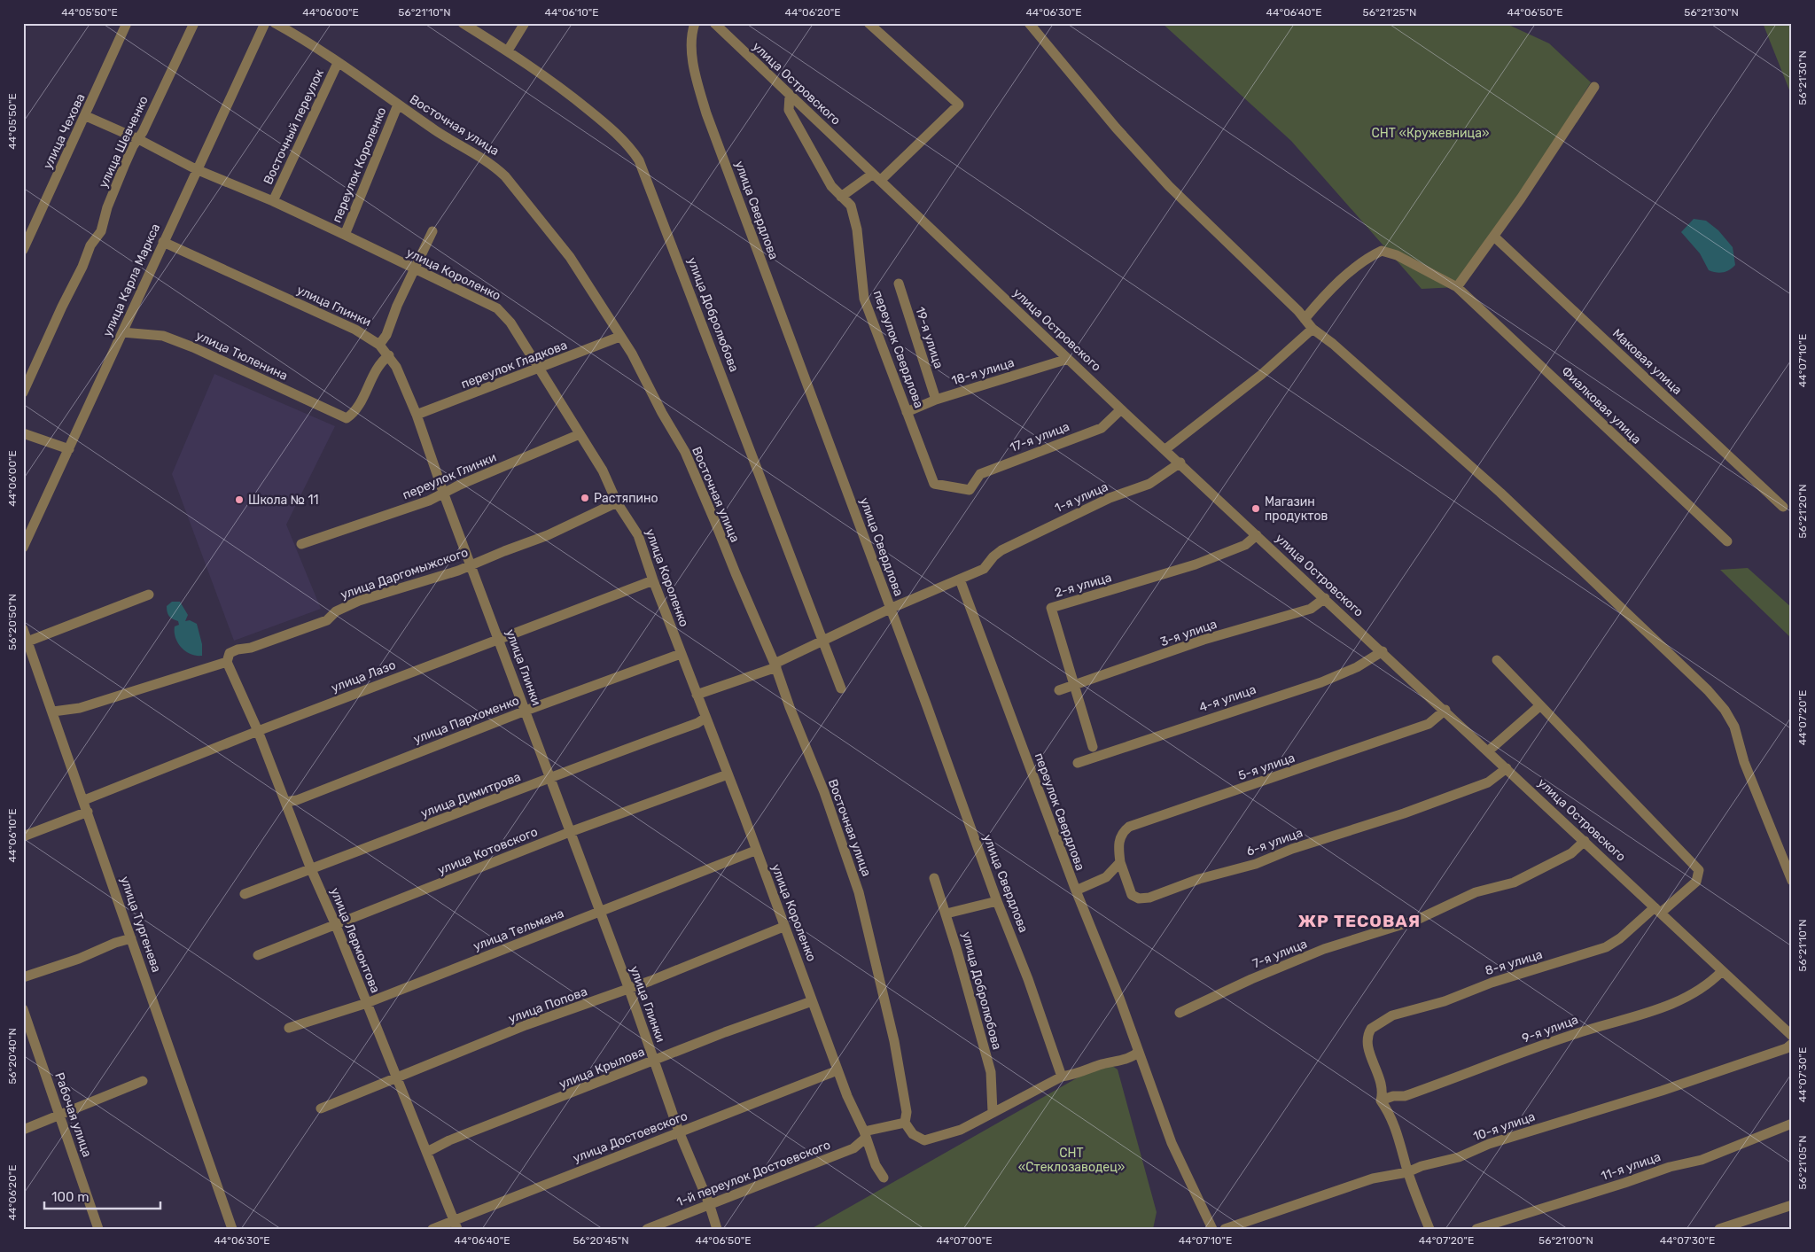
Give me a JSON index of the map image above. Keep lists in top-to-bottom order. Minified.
{"streets":{"street":["улица Островского","Восточная улица","Восточный переулок","улица Чехова","улица Шевченко","переулок Короленко","улица Свердлова","улица Короленко","улица Карла Маркса","улица Глинки","улица Добролюбова","19-я улица","переулок Свердлова","улица Тюленина","Маковая улица","переулок Гладкова","18-я улица","Фиалковая улица","17-я улица","переулок Глинки","1-я улица","улица Даргомыжского","2-я улица","3-я улица","улица Лазо","4-я улица","улица Пархоменко","5-я улица","улица Димитрова","6-я улица","улица Котовского","улица Тургенева","улица Тельмана","улица Лермонтова","7-я улица","8-я улица","улица Попова","9-я улица","улица Крылова","Рабочая улица","10-я улица","улица Достоевского","11-я улица","1-й переулок Достоевского"]},"crossings":[["улица Островского","переулок Свердлова"],["улица Островского","18-я улица"],["улица Островского","17-я улица"],["улица Островского","1-я улица"],["улица Островского","2-я улица"],["улица Островского","3-я улица"],["улица Островского","4-я улица"],["улица Островского","5-я улица"],["улица Островского","6-я улица"],["улица Островского","7-я улица"],["улица Островского","8-я улица"],["улица Островского","9-я улица"],["Восточная улица","Восточный переулок"],["Восточная улица","переулок Короленко"],["Восточная улица","переулок Гладкова"],["Восточная улица","1-я улица"],["Восточная улица","1-й переулок Достоевского"],["Восточный переулок","улица Короленко"],["улица Чехова","улица Короленко"],["улица Шевченко","улица Короленко"],["переулок Короленко","улица Короленко"],["улица Свердлова","1-я улица"],["улица Короленко","улица Карла Маркса"],["улица Короленко","переулок Гладкова"],["улица Короленко","переулок Глинки"],["улица Короленко","1-я улица"],["улица Короленко","улица Даргомыжского"],["улица Короленко","улица Лазо"],["улица Короленко","улица Пархоменко"],["улица Короленко","улица Димитрова"],["улица Короленко","улица Котовского"],["улица Короленко","улица Тельмана"],["улица Короленко","улица Попова"],["улица Короленко","улица Крылова"],["улица Короленко","улица Достоевского"],["улица Короленко","1-й переулок Достоевского"],["улица Карла Маркса","улица Глинки"],["улица Карла Маркса","улица Тюленина"],["улица Глинки","улица Тюленина"],["улица Глинки","переулок Гладкова"],["улица Глинки","переулок Глинки"],["улица Глинки","улица Даргомыжского"],["улица Глинки","улица Лазо"],["улица Глинки","улица Пархоменко"],["улица Глинки","улица Димитрова"],["улица Глинки","улица Котовского"],["улица Глинки","улица Тельмана"],["улица Глинки","улица Попова"],["улица Глинки","улица Крылова"],["улица Глинки","улица Достоевского"],["улица Глинки","1-й переулок Достоевского"],["улица Добролюбова","1-я улица"],["19-я улица","18-я улица"],["переулок Свердлова","18-я улица"],["переулок Свердлова","17-я улица"],["переулок Свердлова","1-я улица"],["улица Даргомыжского","улица Тургенева"],["улица Даргомыжского","улица Лермонтова"],["2-я улица","3-я улица"],["улица Лазо","улица Тургенева"],["улица Лазо","улица Лермонтова"],["улица Пархоменко","улица Лермонтова"],["5-я улица","6-я улица"],["улица Димитрова","улица Лермонтова"],["улица Котовского","улица Лермонтова"],["улица Тельмана","улица Лермонтова"],["улица Лермонтова","улица Попова"],["улица Лермонтова","улица Крылова"],["улица Лермонтова","улица Достоевского"],["8-я улица","9-я улица"]],"districts":["ЖР ТЕСОВАЯ"],"parks":["СНТ «Кружевница»","СНТ «Стеклозаводец»"],"places":["Растяпино","Школа № 11","Магазин продуктов"],"scale_bar":"100 m","coordinates":["44°05'50\"E","44°06'00\"E","56°21'10\"N","44°06'10\"E","44°06'20\"E","44°06'30\"E","44°06'40\"E","56°21'25\"N","44°06'50\"E","56°21'30\"N","44°07'10\"E","56°21'20\"N","56°20'50\"N","44°07'20\"E","56°20'40\"N","44°07'30\"E","56°21'05\"N","56°20'45\"N","44°07'00\"E","56°21'00\"N"]}
